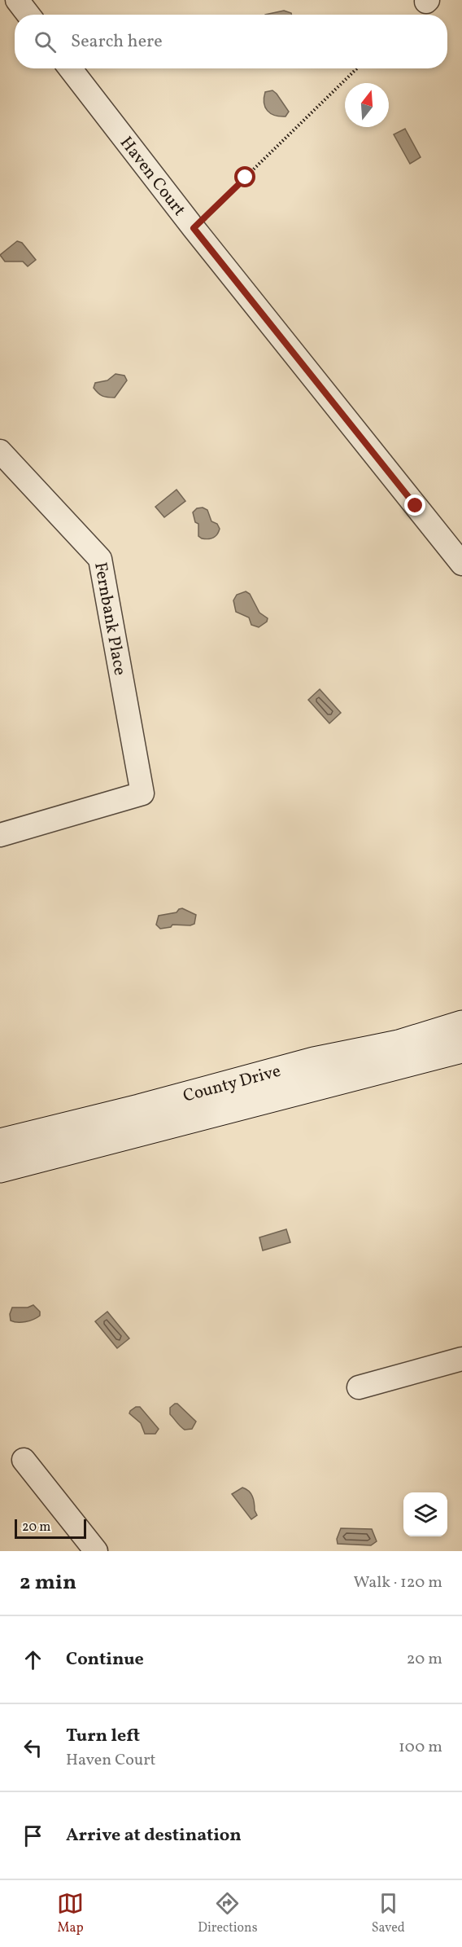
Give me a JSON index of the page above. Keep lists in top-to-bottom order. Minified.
{"streets":{"main road":["County Drive"],"street":["Haven Court","Fernbank Place"]},"scale_bar":"20 m","north":"top","page":{"search":"Search here","scale":"20 m","heading":["2 min","Walk · 120 m"],"list":[["Continue","20 m"],["Turn left","Haven Court","100 m"],"Arrive at destination"],"nav":["Map","Directions","Saved"]}}
